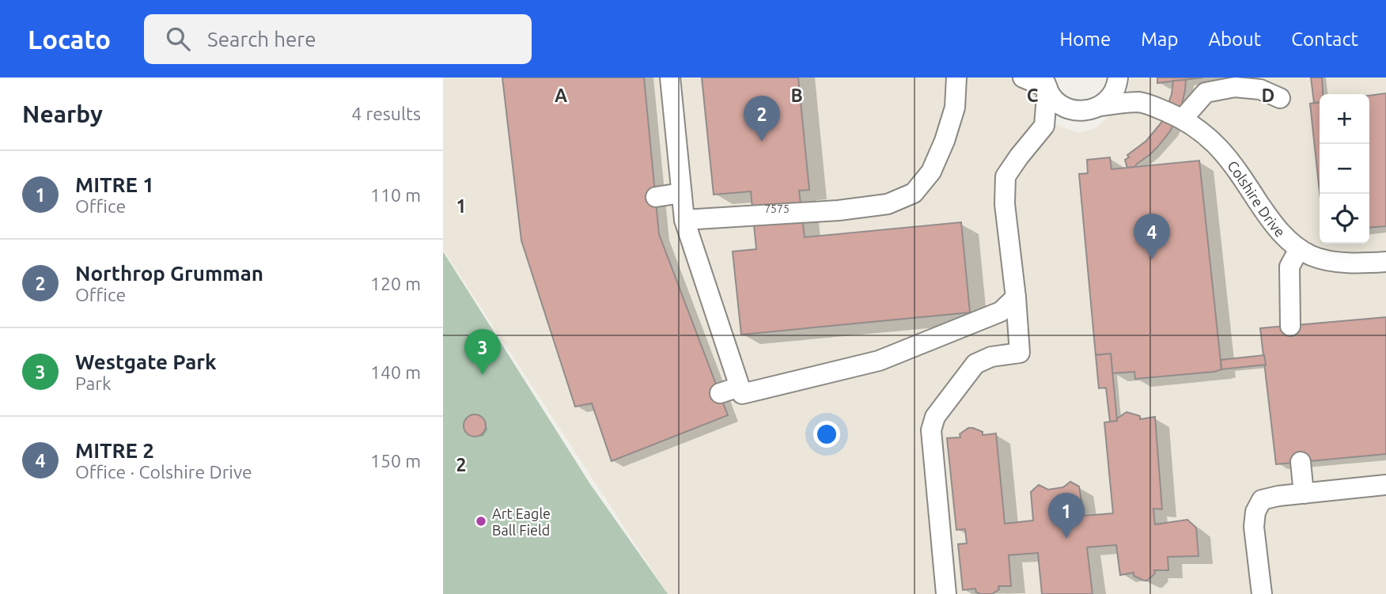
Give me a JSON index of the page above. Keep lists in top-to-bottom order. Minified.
{"streets":{"street":["Colshire Drive"]},"places":["Art Eagle Ball Field"],"house_numbers":["7575"],"page":{"header":"Locato","search":"Search here","nav":["Home","Map","About","Contact"],"heading":["Nearby","4 results"],"map_buttons":["+","−"],"pins":["2","4","3","1"],"list":[{"mark":"1","name":"MITRE 1","note":"Office","value":"110 m"},{"mark":"2","name":"Northrop Grumman","note":"Office","value":"120 m"},{"mark":"3","name":"Westgate Park","note":"Park","value":"140 m"},{"mark":"4","name":"MITRE 2","note":"Office · Colshire Drive","value":"150 m"}]},"grid":{"columns":["A","B","C","D"],"rows":["1","2"]}}
